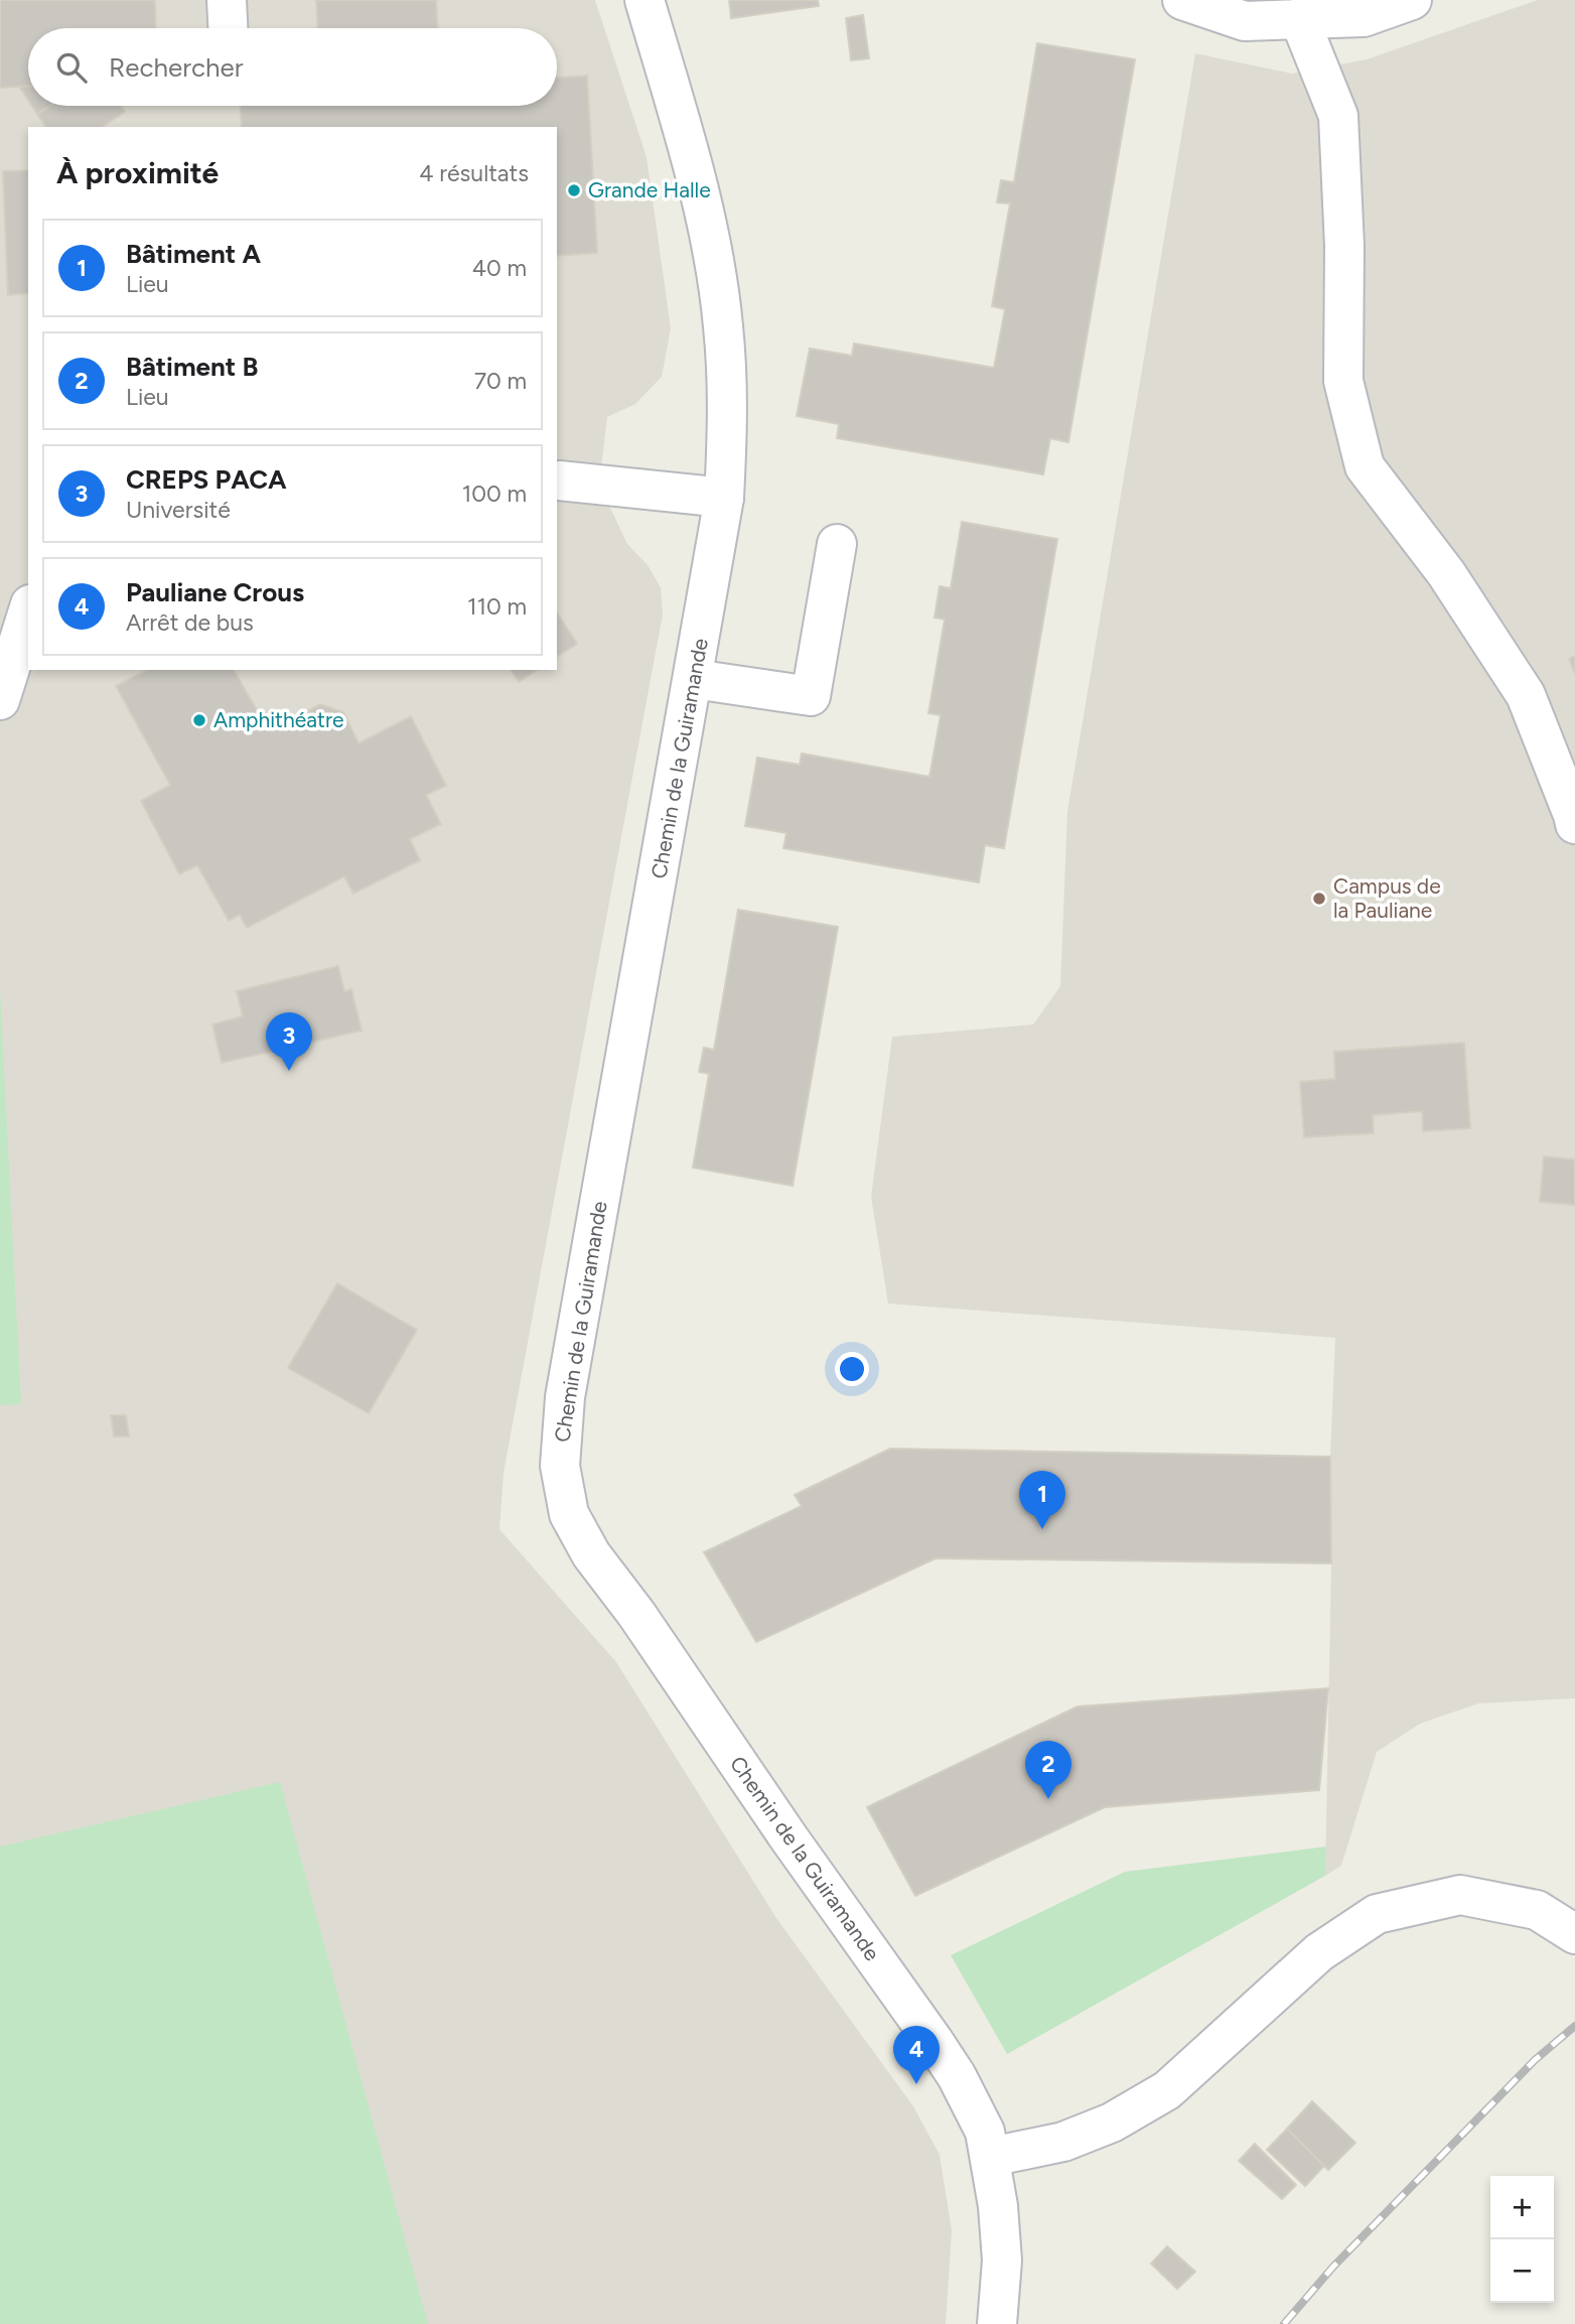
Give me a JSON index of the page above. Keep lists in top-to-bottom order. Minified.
{"streets":{"street":["Chemin de la Guiramande"]},"places":["Grande Halle","Amphithéatre","Campus de la Pauliane"],"page":{"search":"Rechercher","heading":["À proximité","4 résultats"],"list":[{"mark":"1","name":"Bâtiment A","note":"Lieu","value":"40 m"},{"mark":"2","name":"Bâtiment B","note":"Lieu","value":"70 m"},{"mark":"3","name":"CREPS PACA","note":"Université","value":"100 m"},{"mark":"4","name":"Pauliane Crous","note":"Arrêt de bus","value":"110 m"}],"pins":["3","1","2","4"],"map_buttons":["+","−"]}}
